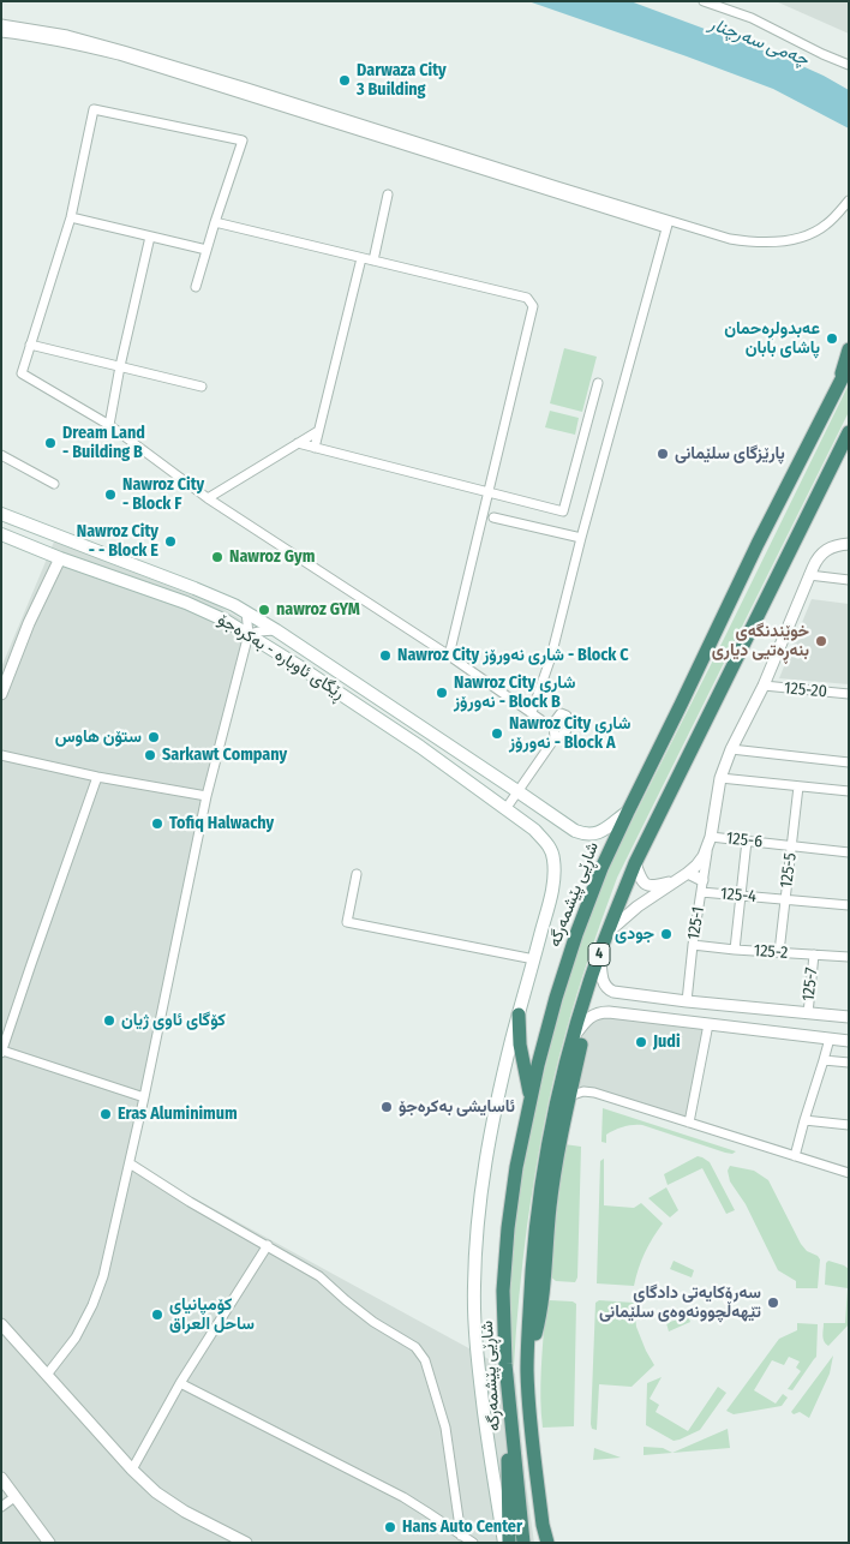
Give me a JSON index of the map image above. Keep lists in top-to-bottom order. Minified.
{"streets":{"highway":["شاڕێی پێشمەرگە","4"],"main road":["ڕێگای ئاوبارە - بەکرەجۆ"],"street":["125-20","125-6","125-5","125-4","125-1","125-2","125-7"]},"crossings":[["125-6","125-5"],["125-6","125-1"],["125-5","125-4"],["125-5","125-2"],["125-4","125-1"],["125-1","125-2"],["125-2","125-7"]],"water":["چەمی سەرچنار"],"places":["Darwaza City 3 Building","عەبدولڕەحمان پاشای بابان","Dream Land - Building B","پارێزگای سلێمانی","Nawroz City - Block F","Nawroz City - - Block E","Nawroz Gym","nawroz GYM","خوێندنگەی بنەڕەتیی دیاری","Nawroz City شاری نەورۆز - Block C","Nawroz City شاری نەورۆز - Block B","Nawroz City شاری نەورۆز - Block A","ستۆن هاوس","Sarkawt Company","Tofiq Halwachy","جودی","کۆگای ئاوی ژیان","Judi","ئاسایشی بەکرەجۆ","Eras Aluminimum","سەرۆکایەتی دادگای تێهەڵچوونەوەی سلێمانی","کۆمپانیای ساحل العراق","Hans Auto Center"]}
